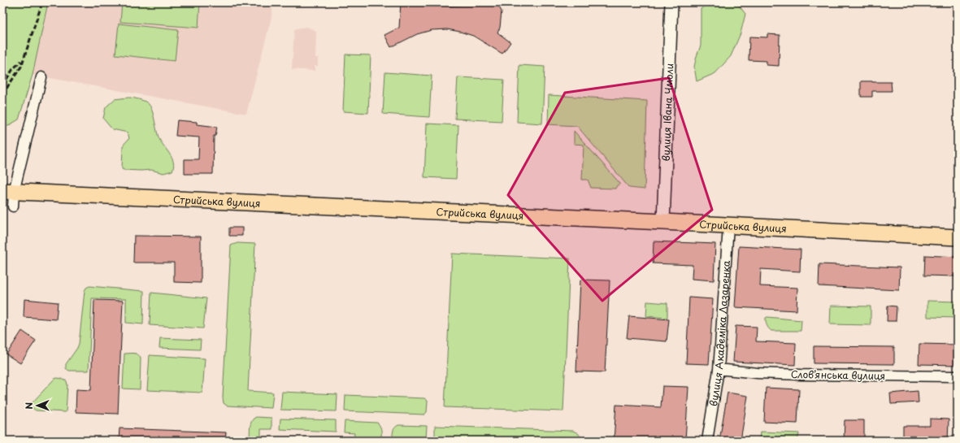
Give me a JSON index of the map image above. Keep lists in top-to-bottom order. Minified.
{"streets":{"main road":["Стрийська вулиця"],"street":["вулиця Івана Чмоли","вулиця Академіка Лазаренка","Словʼянська вулиця"]},"crossings":[["вулиця Івана Чмоли","Стрийська вулиця"],["Стрийська вулиця","вулиця Академіка Лазаренка"],["вулиця Академіка Лазаренка","Словʼянська вулиця"]],"north":"left"}
